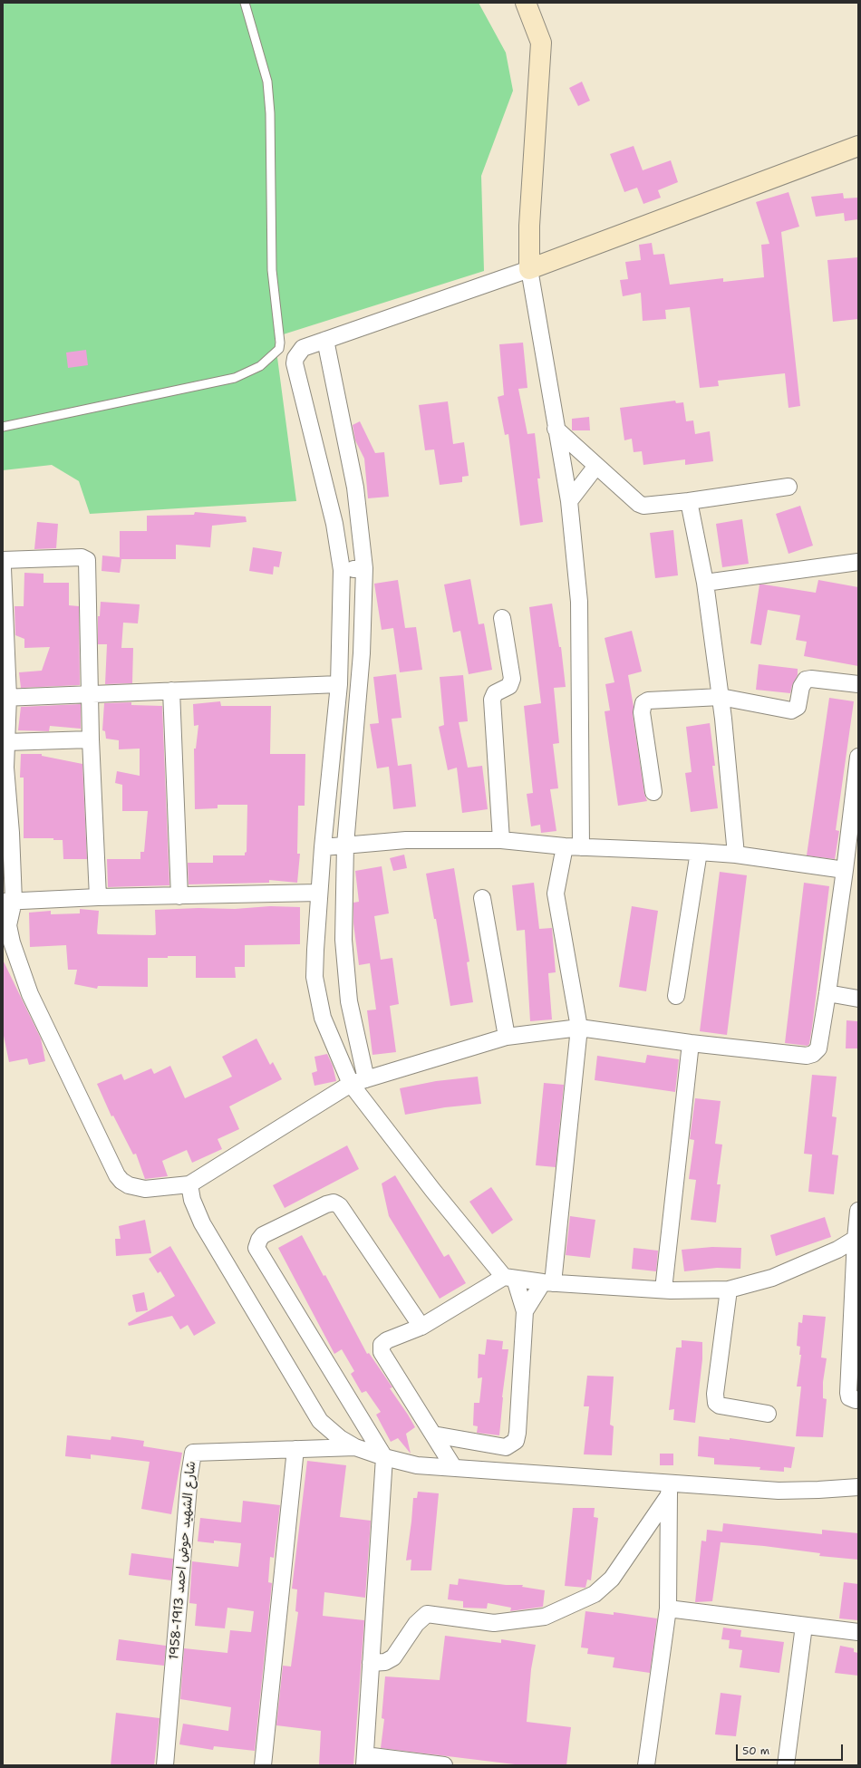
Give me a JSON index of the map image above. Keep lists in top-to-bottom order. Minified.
{"streets":{"street":["شارع الشهيد حوض احمد 1913-1958"]},"scale_bar":"50 m"}
